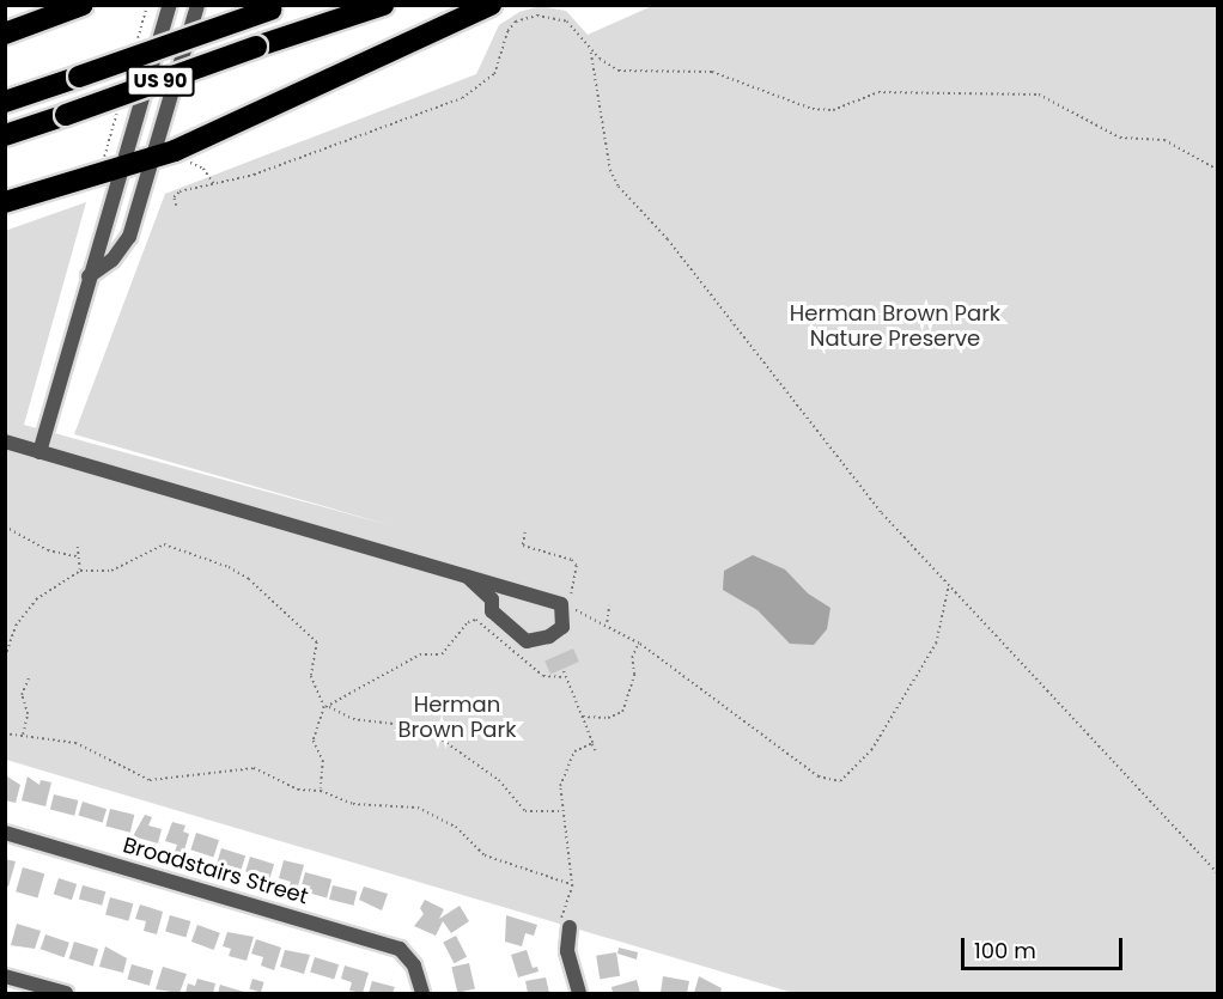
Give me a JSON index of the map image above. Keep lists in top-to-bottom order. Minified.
{"streets":{"highway":["US 90"],"street":["Broadstairs Street"]},"parks":["Herman Brown Park Nature Preserve","Herman Brown Park"],"scale_bar":"100 m"}
